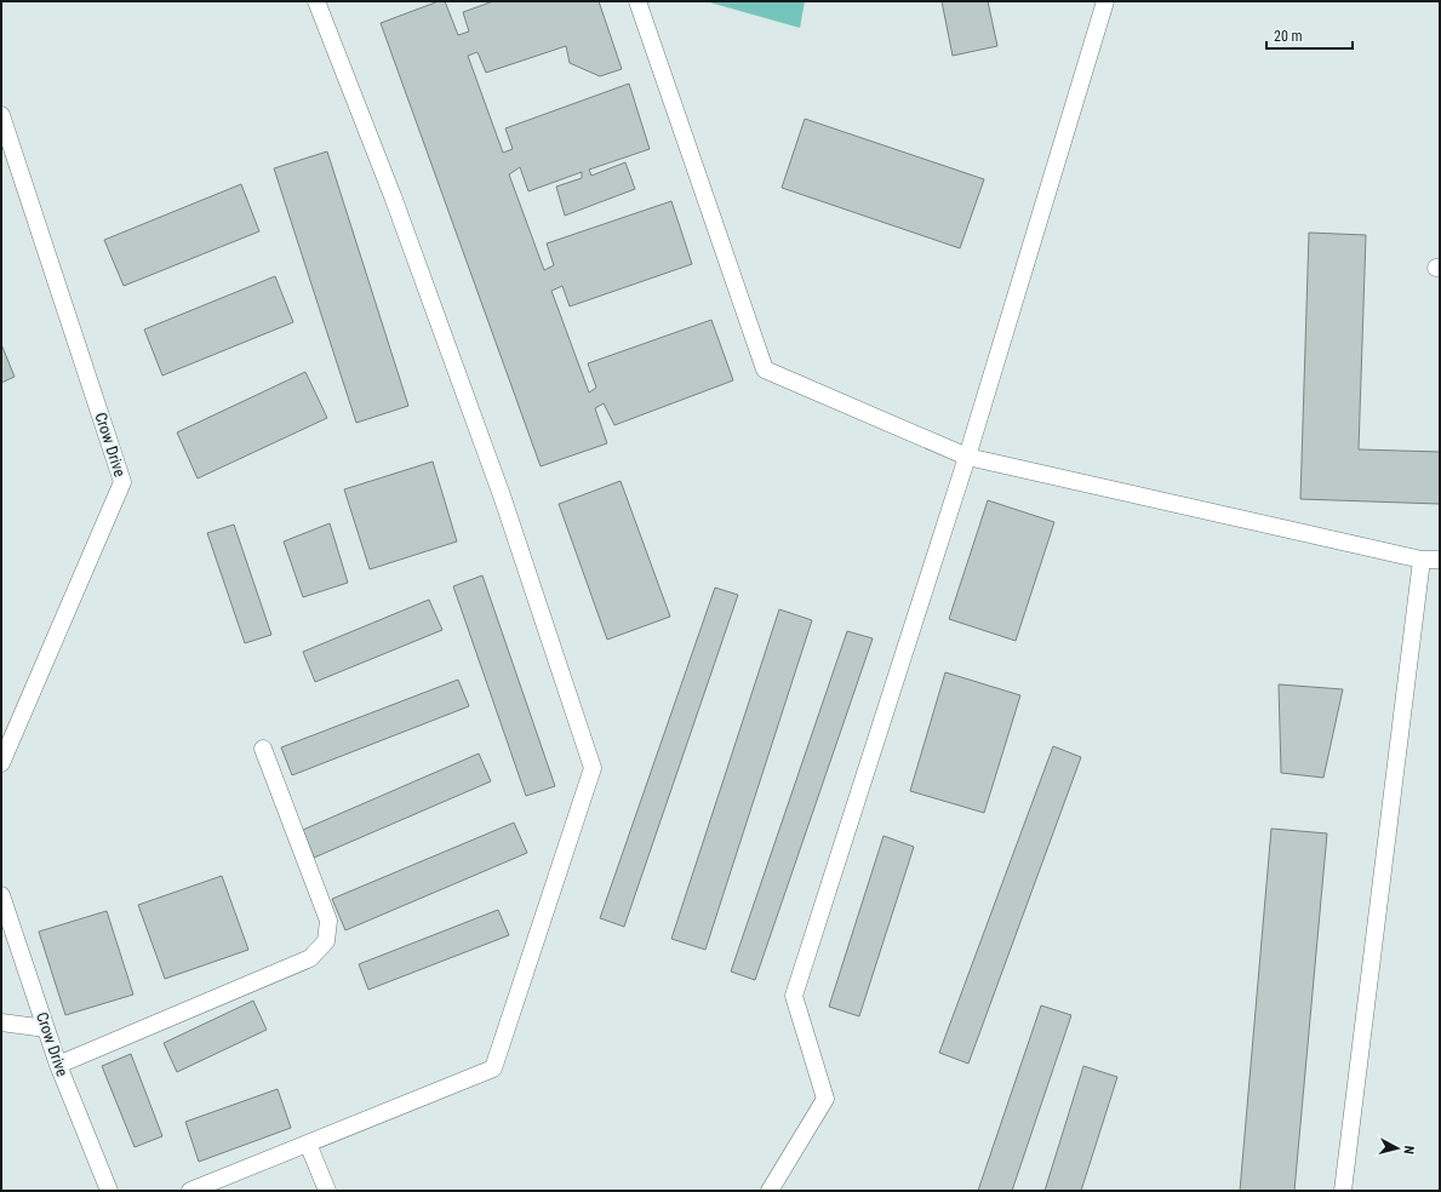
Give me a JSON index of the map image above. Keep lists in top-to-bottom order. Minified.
{"streets":{"lane":["Crow Drive"]},"scale_bar":"20 m","north":"right"}
